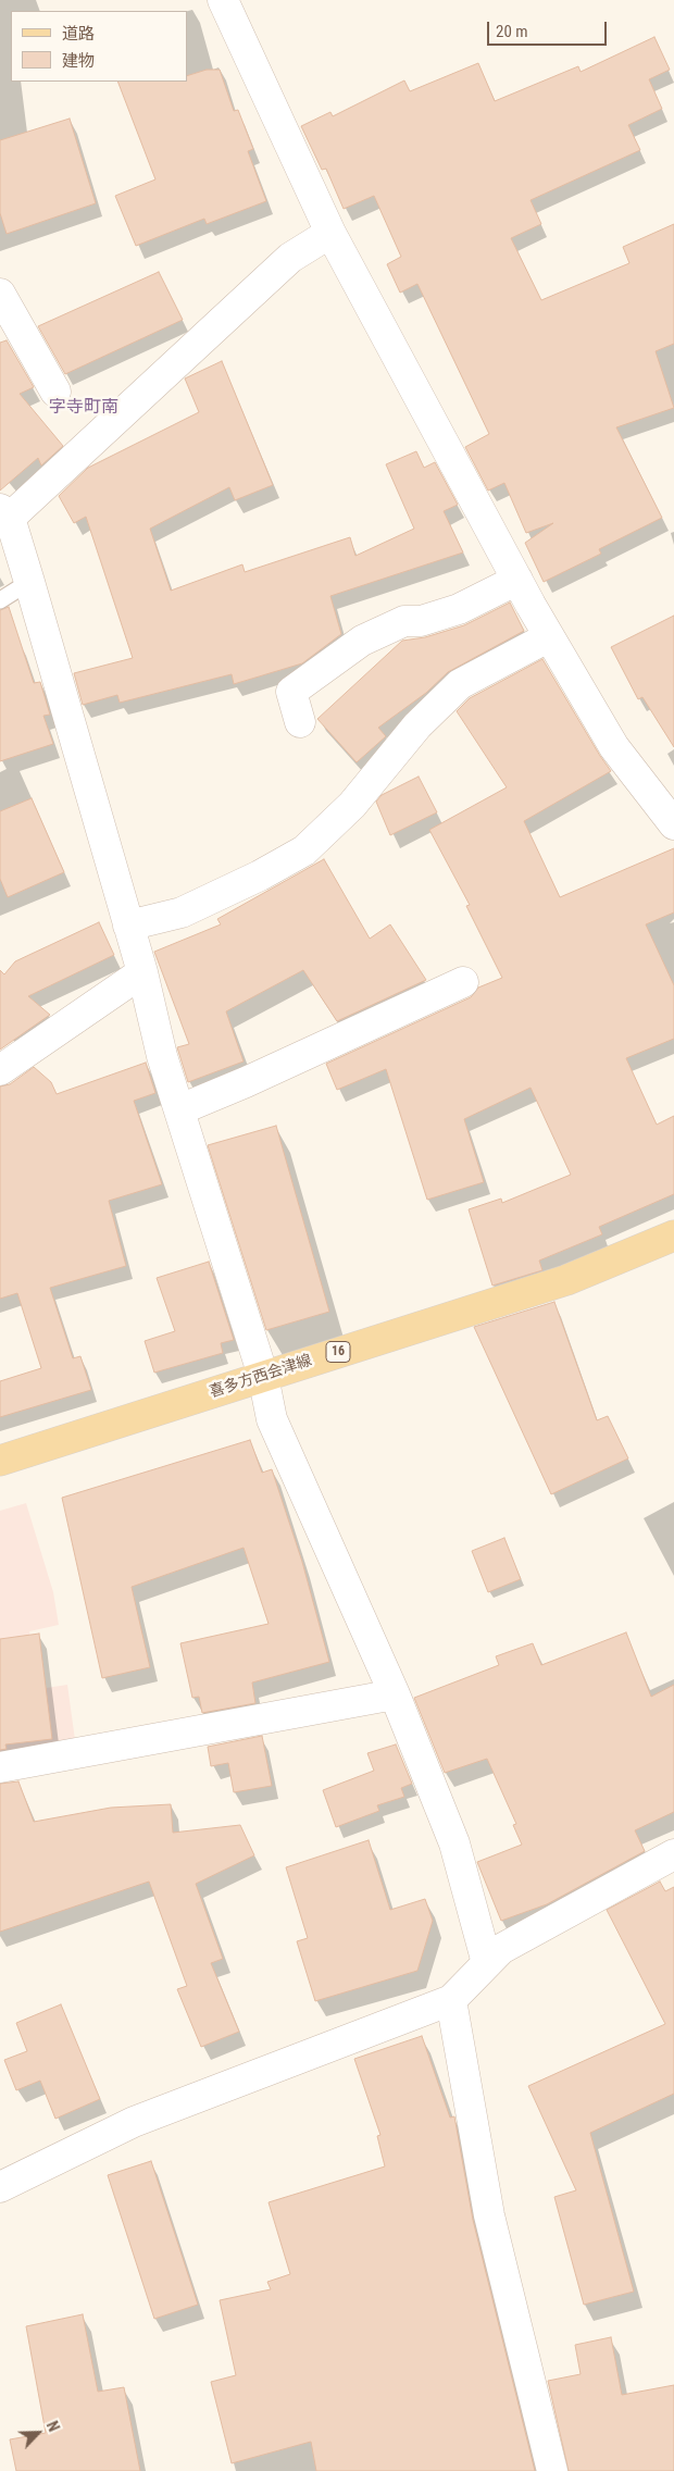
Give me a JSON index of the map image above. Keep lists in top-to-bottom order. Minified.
{"streets":{"main road":["16","喜多方西会津線"]},"districts":["字寺町南"],"legend":["道路","建物"],"scale_bar":"20 m","north":"top right"}
